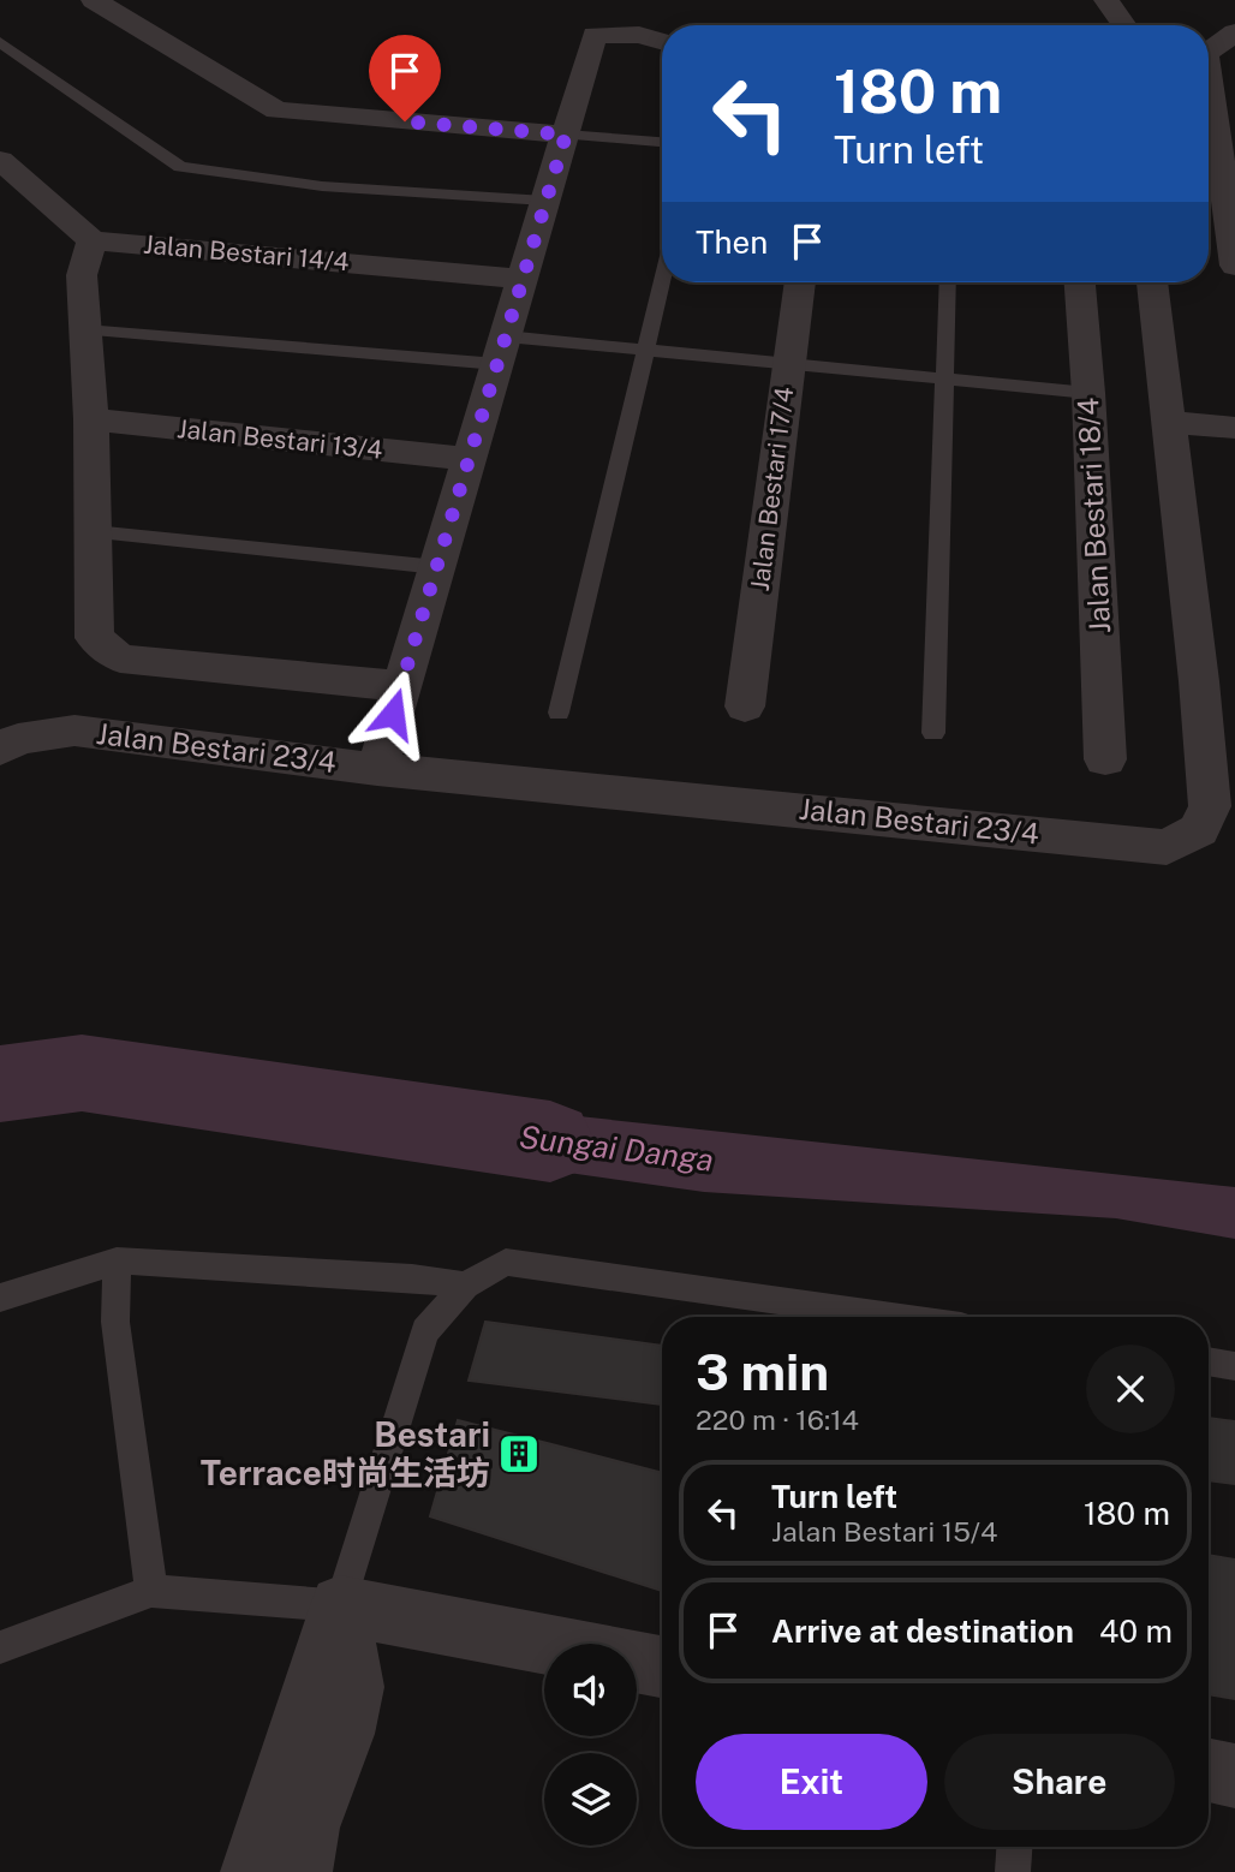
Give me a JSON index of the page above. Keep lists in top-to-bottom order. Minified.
{"streets":{"street":["Jalan Bestari 14/4","Jalan Bestari 13/4","Jalan Bestari 17/4","Jalan Bestari 18/4","Jalan Bestari 23/4"]},"water":["Sungai Danga"],"places":{"building":["Bestari Terrace时尚生活坊"]},"page":{"turn":["180 m","Turn left"],"then":"Then","heading":["3 min","220 m · 16:14"],"list":[{"name":"Turn left","note":"Jalan Bestari 15/4","value":"180 m"},{"name":"Arrive at destination","value":"40 m"}],"buttons":["Exit","Share"]}}
